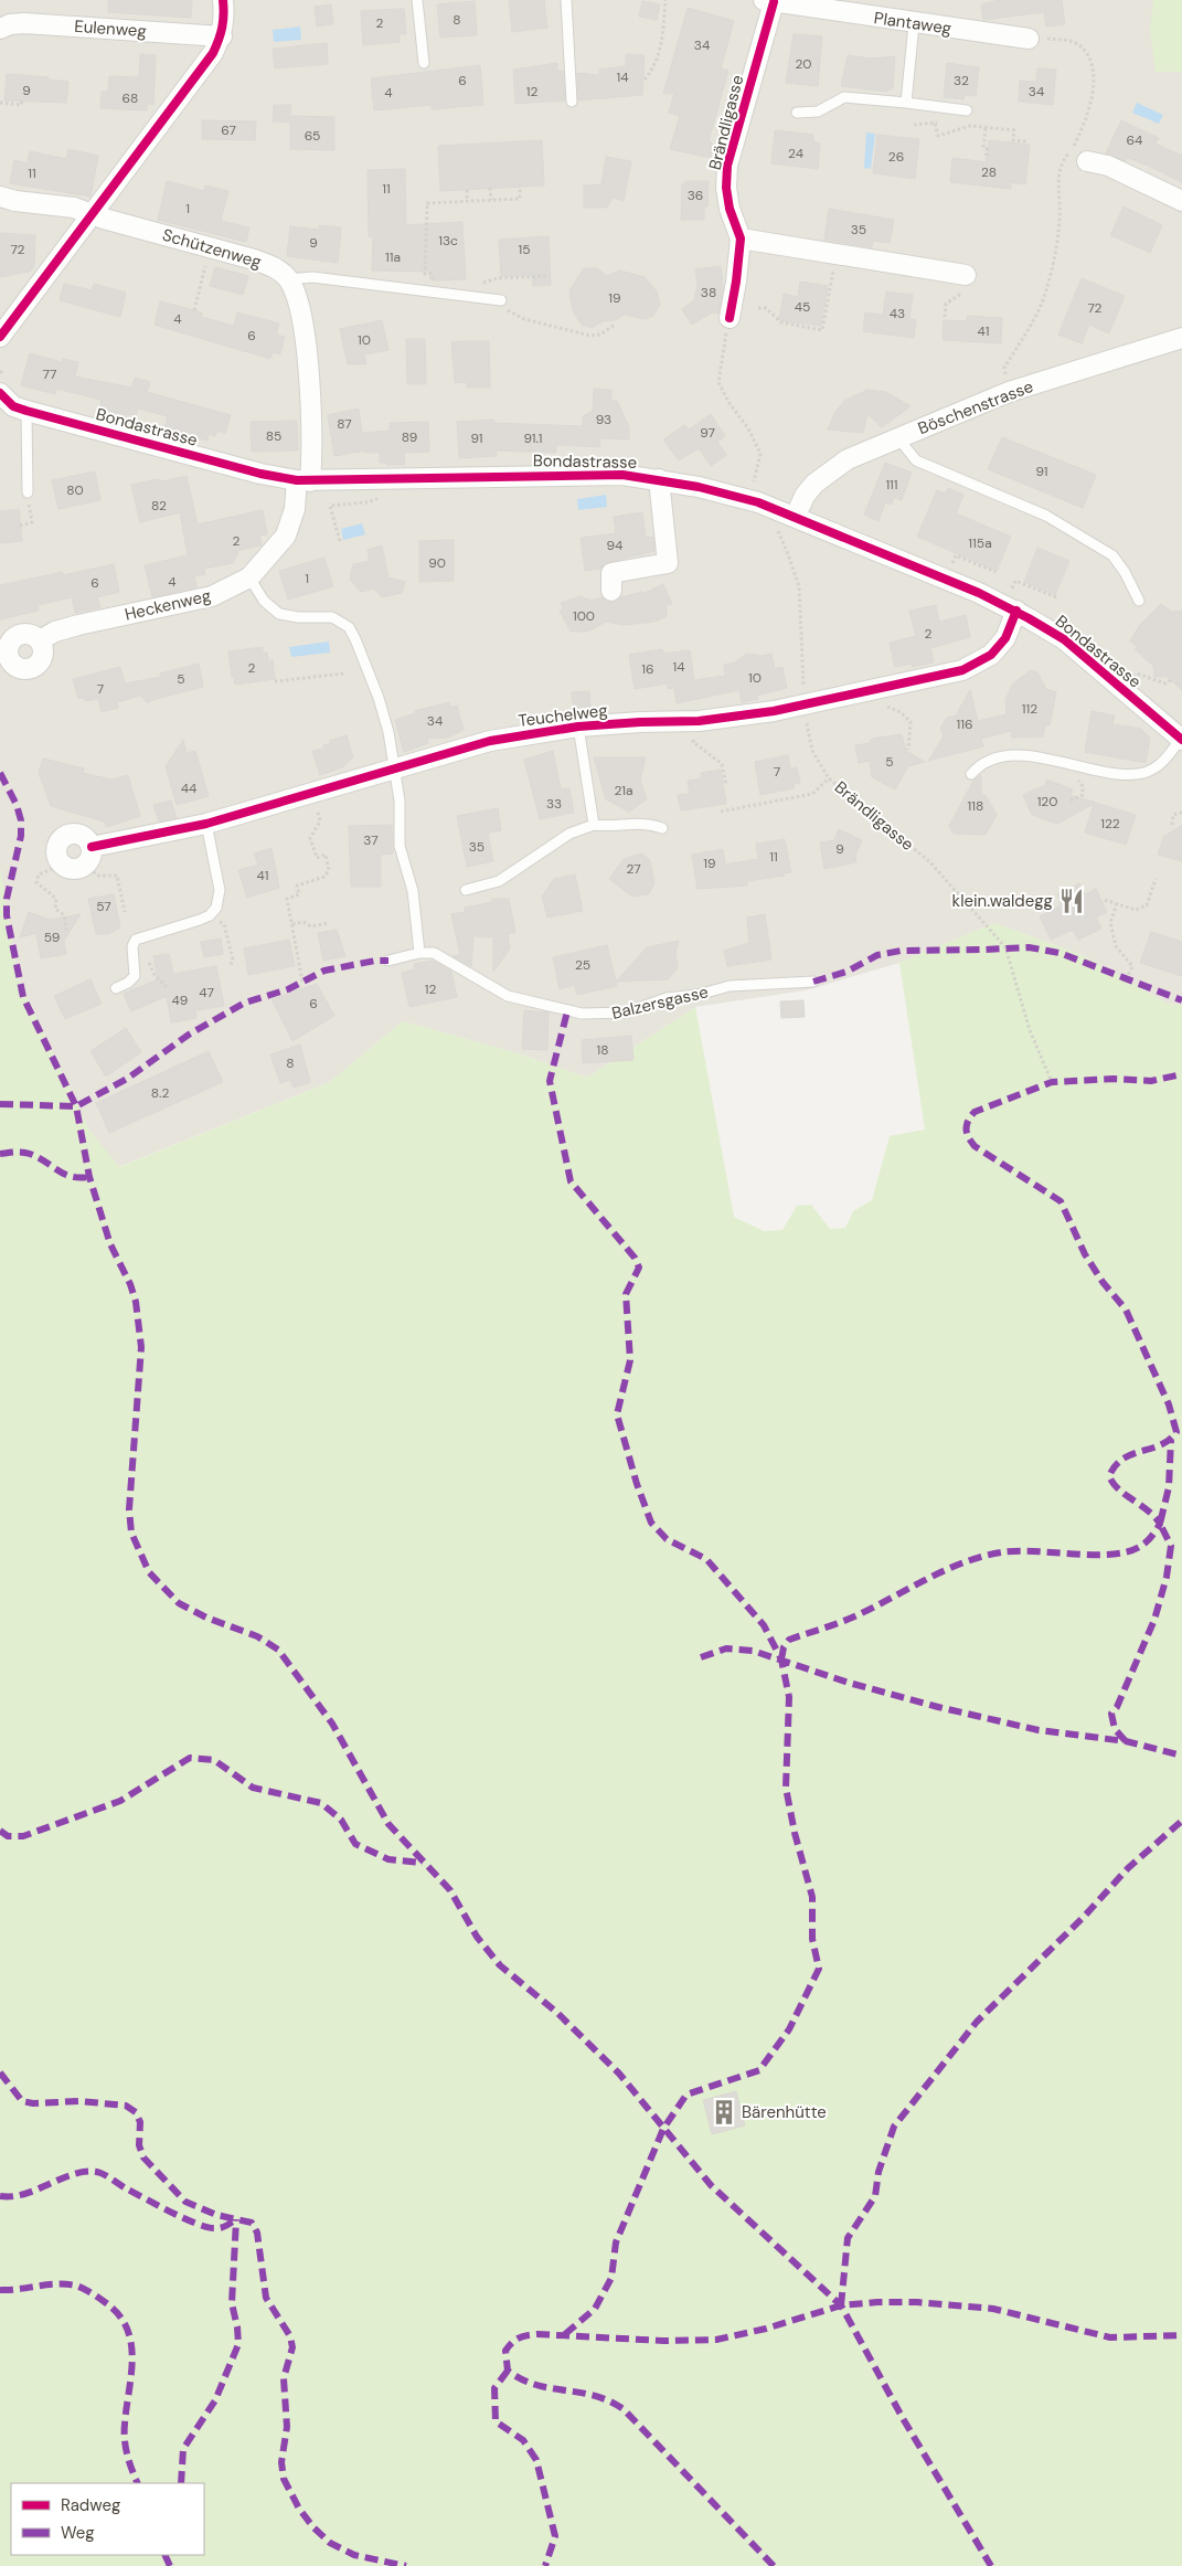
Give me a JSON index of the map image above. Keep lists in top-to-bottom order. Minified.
{"streets":{"street":["Plantaweg","Eulenweg","Brändligasse","Schützenweg","Böschenstrasse","Bondastrasse","Heckenweg","Teuchelweg"],"lane":["Balzersgasse"]},"crossings":[["Plantaweg","Brändligasse"],["Brändligasse","Teuchelweg"],["Böschenstrasse","Bondastrasse"],["Bondastrasse","Heckenweg"],["Bondastrasse","Teuchelweg"]],"places":{"restaurant":["klein.waldegg"],"building":["Bärenhütte"]},"house_numbers":["8","2","34","20","14","6","32","9","12","34","4","68","67","65","64","24","26","28","11","11","36","1","35","13c","9","72","15","11a","38","19","45","72","43","4","41","6","10","77","93","87","97","85","89","91","91.1","91","111","80","82","2","115a","94","90","1","4","6","100","2","14","2","16","10","5","7","112","34","116","5","7","44","21a","120","33","118","122","37","35","9","11","19","27","41","57","59","25","12","47","49","6","18","8","8.2"],"legend":["Radweg","Weg"]}
